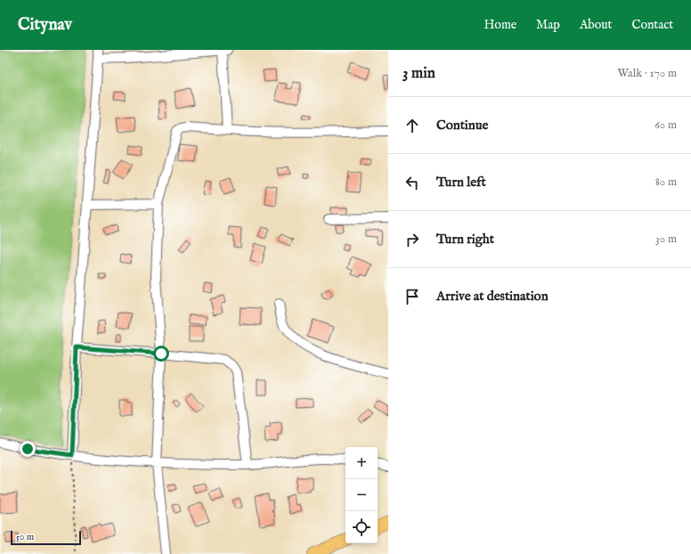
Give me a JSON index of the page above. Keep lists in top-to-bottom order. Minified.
{"scale_bar":"50 m","page":{"header":"Citynav","nav":["Home","Map","About","Contact"],"heading":["3 min","Walk · 170 m"],"list":[["Continue","60 m"],["Turn left","80 m"],["Turn right","30 m"],"Arrive at destination"],"map_buttons":["+","−"],"scale":"50 m"}}
